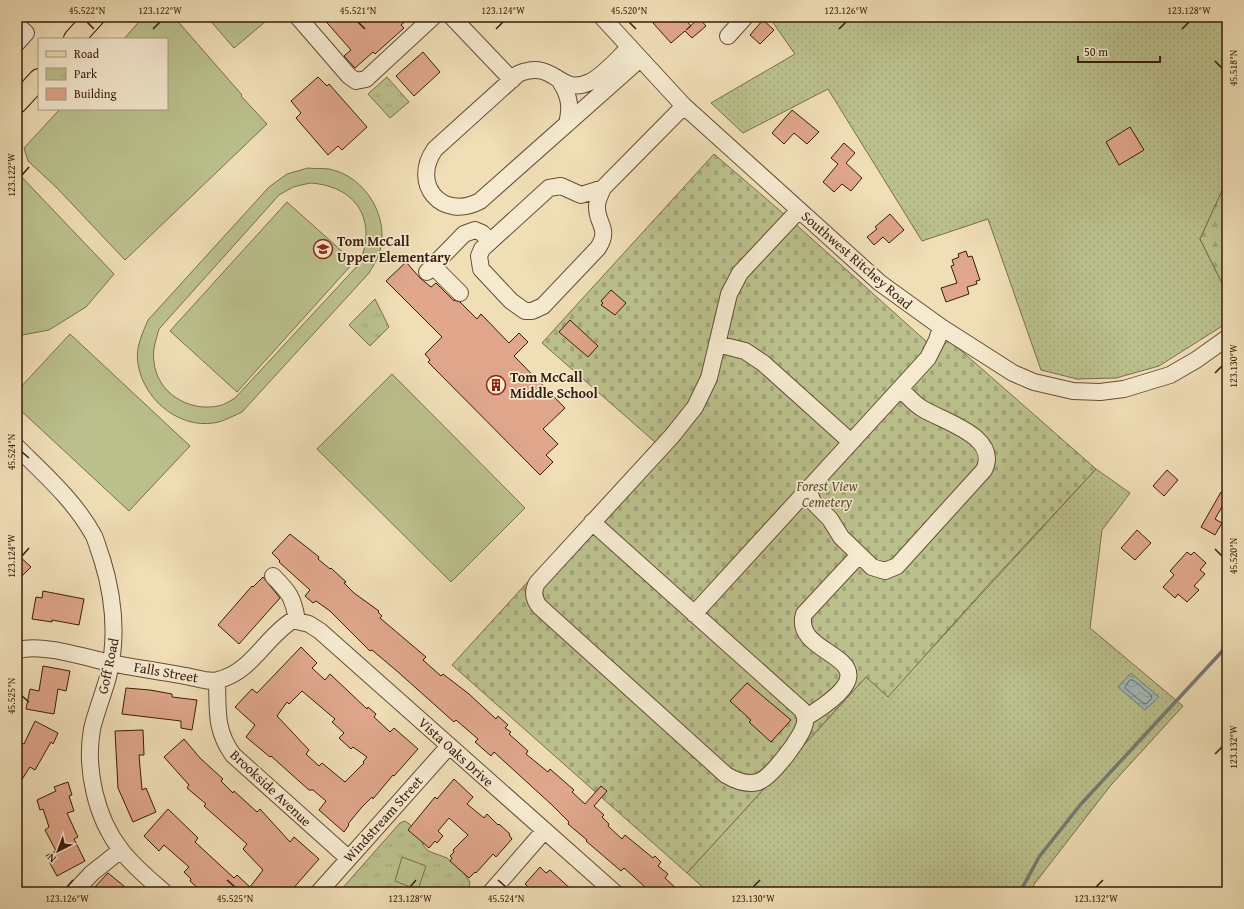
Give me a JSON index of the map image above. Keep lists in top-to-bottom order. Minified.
{"streets":{"street":["Southwest Ritchey Road","Goff Road","Falls Street","Vista Oaks Drive","Brookside Avenue","Windstream Street"]},"crossings":[["Goff Road","Falls Street"],["Falls Street","Vista Oaks Drive"],["Falls Street","Brookside Avenue"],["Vista Oaks Drive","Windstream Street"],["Brookside Avenue","Windstream Street"]],"parks":["Forest View Cemetery"],"places":{"school or university":["Tom McCall Upper Elementary"],"building":["Tom McCall Middle School"]},"legend":["Road","Park","Building"],"scale_bar":"50 m","north":"bottom left","coordinates":["45.522°N","123.122°W","45.521°N","123.124°W","45.520°N","123.126°W","123.128°W","45.518°N","123.130°W","45.524°N","45.525°N","123.132°W"]}
